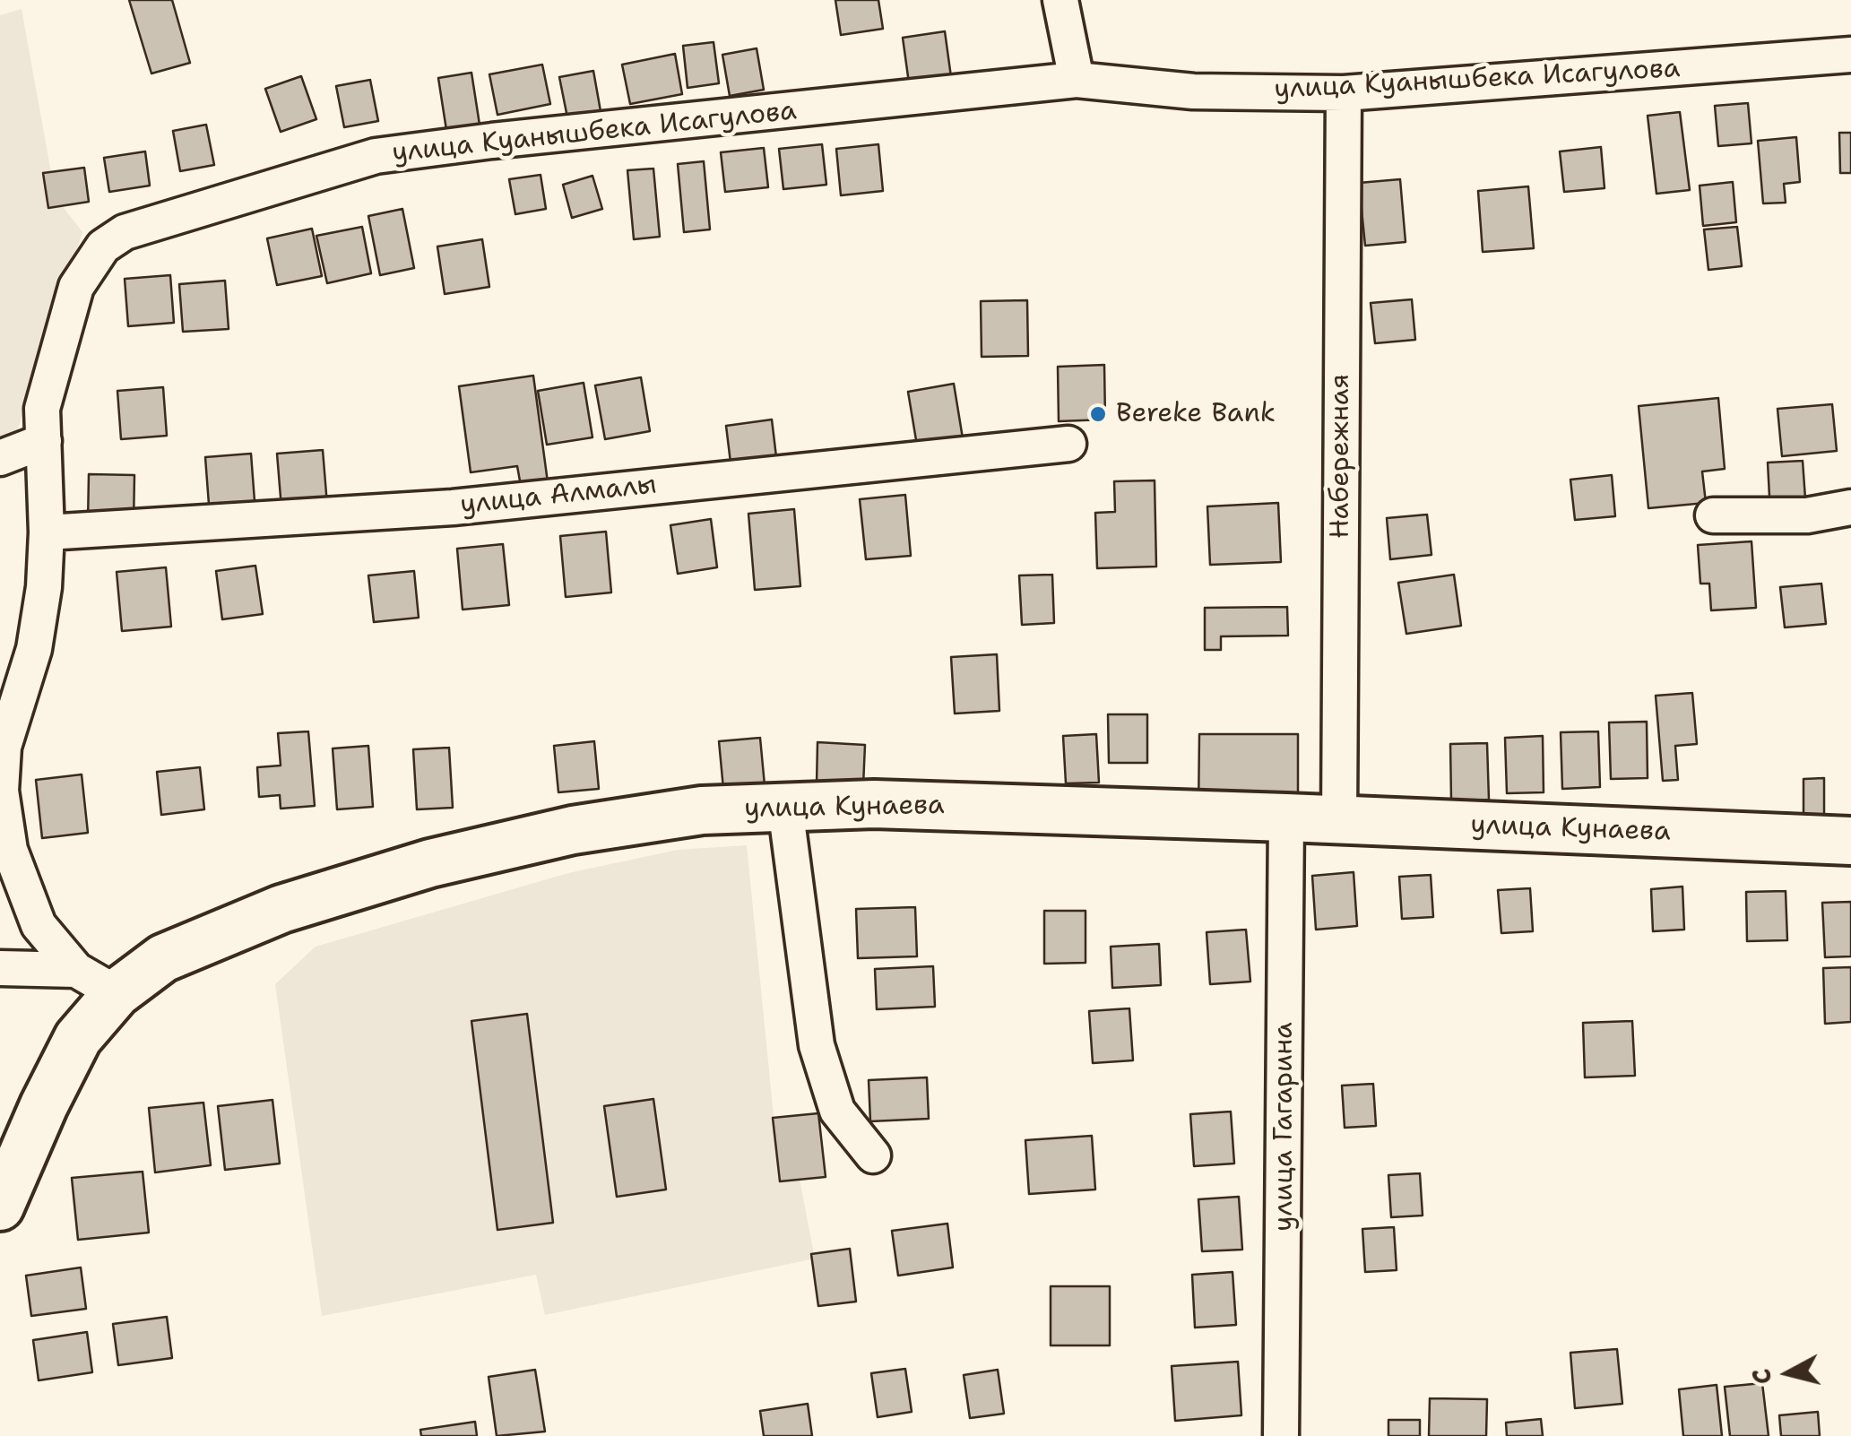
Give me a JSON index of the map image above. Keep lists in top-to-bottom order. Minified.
{"streets":{"main road":["улица Кунаева"],"street":["улица Куанышбека Исагулова","Набережная","улица Алмалы","улица Гагарина"]},"crossings":[["улица Куанышбека Исагулова","Набережная"],["улица Куанышбека Исагулова","улица Алмалы"],["улица Куанышбека Исагулова","улица Кунаева"],["Набережная","улица Кунаева"],["улица Кунаева","улица Гагарина"]],"places":["Bereke Bank"],"north":"left"}
